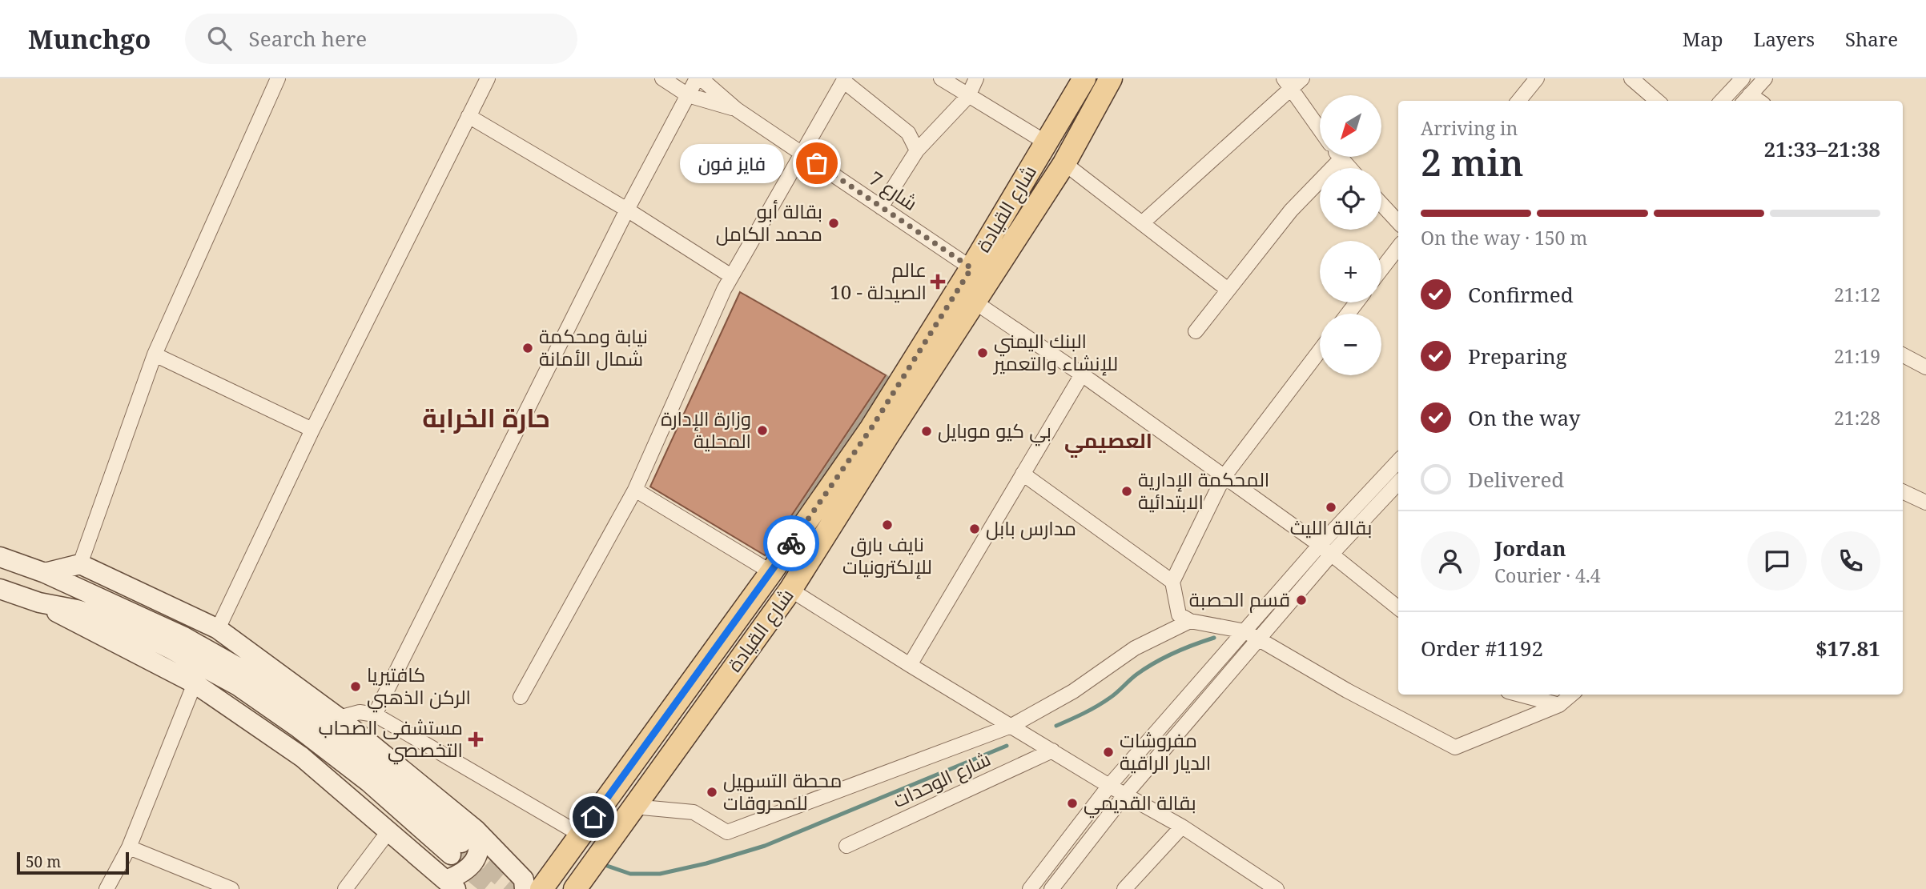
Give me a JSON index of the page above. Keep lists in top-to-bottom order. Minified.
{"streets":{"main road":["شارع القيادة"],"street":["شارع 7","شارع الوحدات"]},"crossings":[["شارع 7","شارع القيادة"]],"districts":["حارة الخرابة","العصيمي"],"places":{"other":["فايز فون","بقالة أبو محمد الكامل","نيابة ومحكمة شمال الأمانة","البنك اليمني للإنشاء والتعمير","وزارة الإدارة المحلية","بي كيو موبايل","المحكمة الإدارية الابتدائية","بقالة الليث","نايف بارق للإلكترونيات","مدارس بابل","قسم الحصبة","كافتيريا الركن الذهبي","مفروشات الديار الراقية","محطة التسهيل للمحروقات","بقالة القديمي"],"health":["عالم الصيدلة - 10","مستشفى الصحاب التخصصي"]},"scale_bar":"50 m","north":"bottom left","page":{"header":"Munchgo","search":"Search here","nav":["Map","Layers","Share"],"map_buttons":["+","−"],"heading":["2 min","Arriving in","21:33–21:38"],"panel":["Jordan","Courier · 4.4","Order #1192","$17.81"],"bubble":"فايز فون","bar":"On the way · 150 m","list":[["Confirmed","21:12"],["Preparing","21:19"],["On the way","21:28"],"Delivered"],"scale":"50 m"}}
